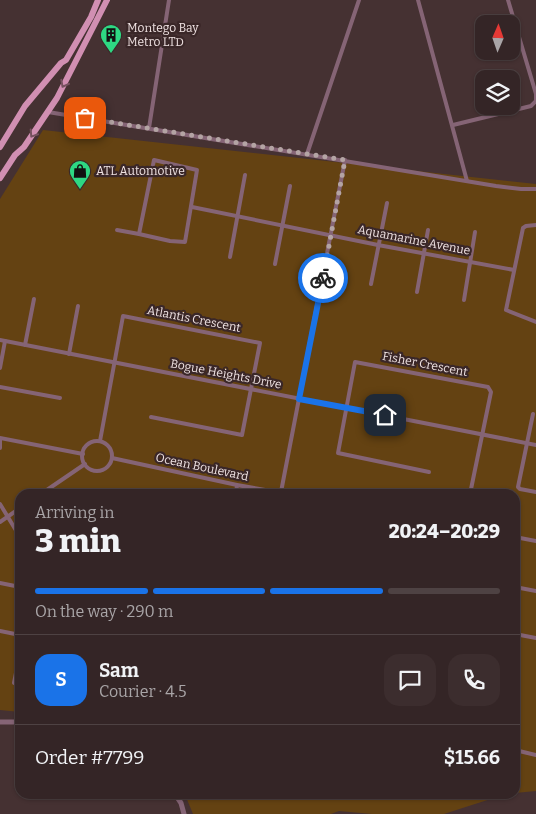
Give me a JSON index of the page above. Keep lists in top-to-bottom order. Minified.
{"streets":{"street":["Aquamarine Avenue","Atlantis Crescent","Fisher Crescent","Bogue Heights Drive","Ocean Boulevard"]},"crossings":[["Atlantis Crescent","Bogue Heights Drive"],["Fisher Crescent","Bogue Heights Drive"]],"places":{"building":["Montego Bay Metro LTD"],"shop":["ATL Automotive"]},"north":"top","page":{"heading":["3 min","Arriving in","20:24–20:29"],"panel":["Sam","Courier · 4.5","Order #7799","$15.66"],"bar":"On the way · 290 m","round":"S"}}
